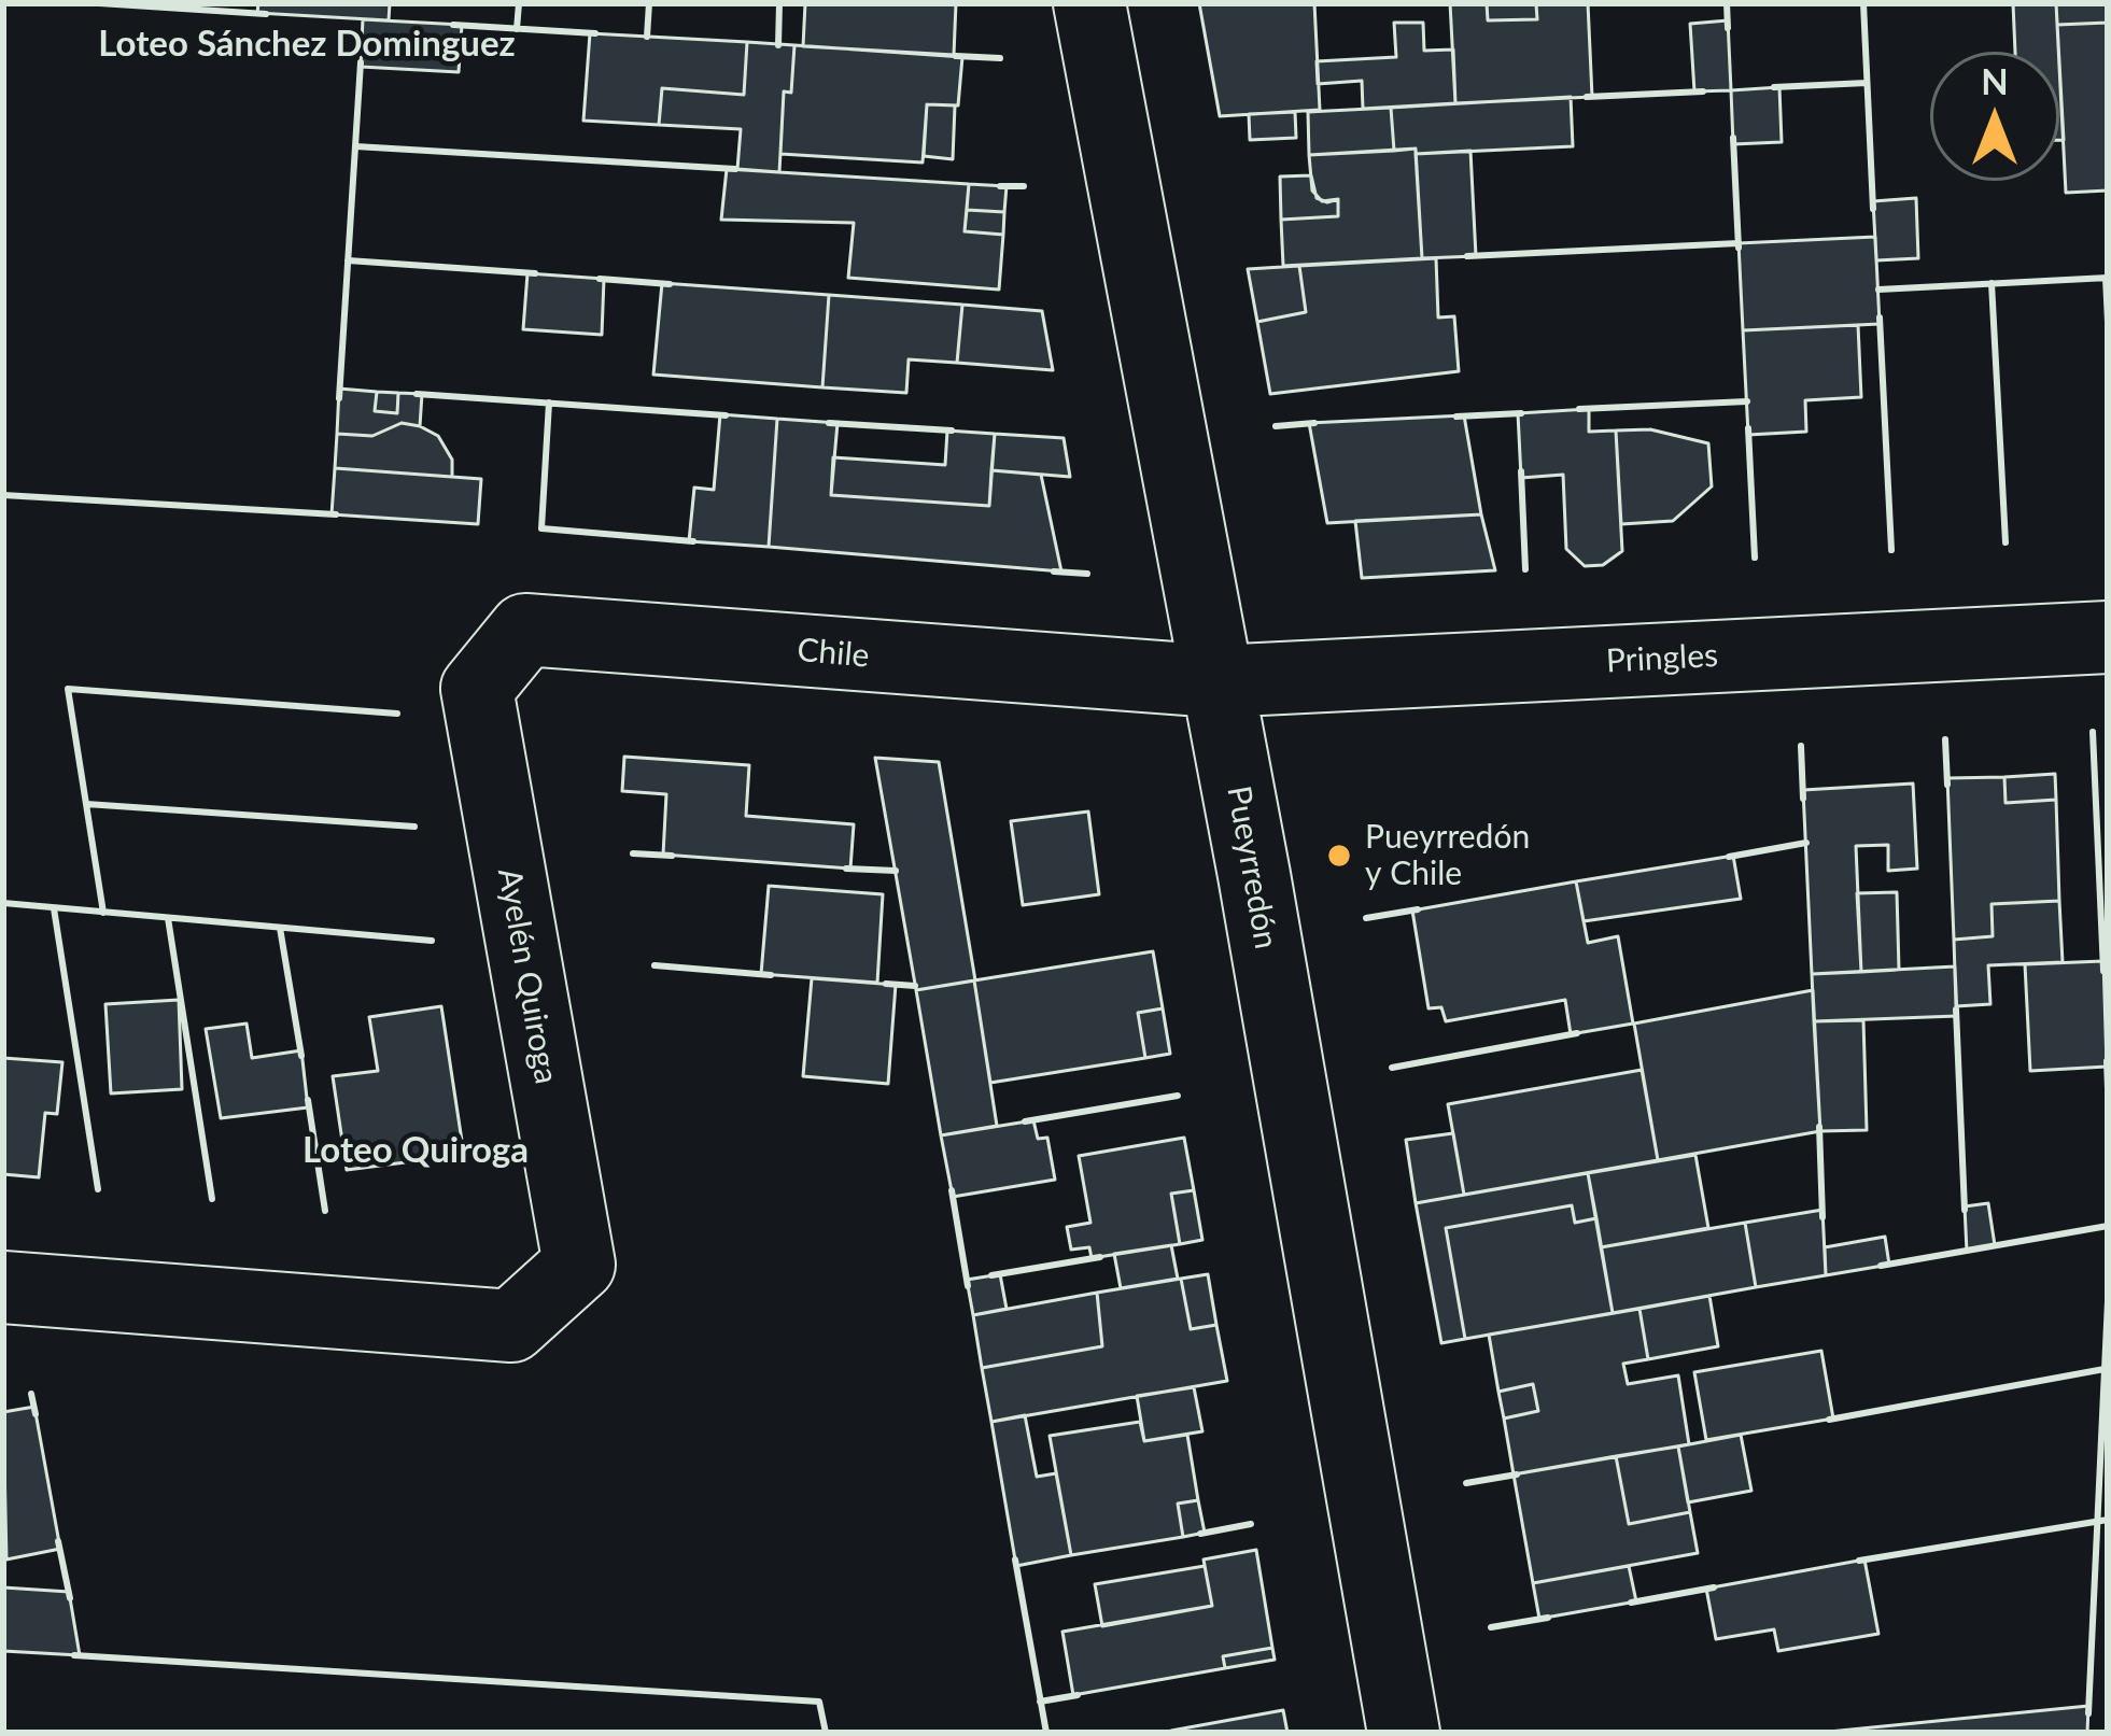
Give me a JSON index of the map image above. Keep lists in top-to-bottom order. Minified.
{"streets":{"street":["Chile","Pringles","Pueyrredón","Ayelén Quiroga"]},"crossings":[["Chile","Pringles"],["Chile","Pueyrredón"],["Chile","Ayelén Quiroga"],["Pringles","Pueyrredón"]],"districts":["Loteo Sánchez Dominguez","Loteo Quiroga"],"places":["Pueyrredón y Chile"],"north":"top"}
